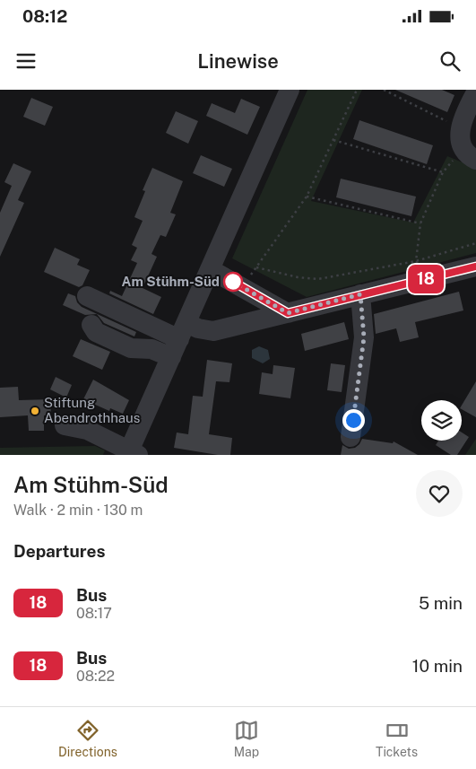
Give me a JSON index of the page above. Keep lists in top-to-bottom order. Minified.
{"places":["Am Stühm-Süd","Stiftung Abendrothhaus"],"lines":["bus line 18"],"page":{"status":"08:12","header":"Linewise","on_map":"18","heading":[["Am Stühm-Süd","Walk · 2 min · 130 m"],"Departures"],"list":[{"mark":"18","name":"Bus","note":"08:17","value":"5 min"},{"mark":"18","name":"Bus","note":"08:22","value":"10 min"}],"tabs":["Directions","Map","Tickets"]}}
